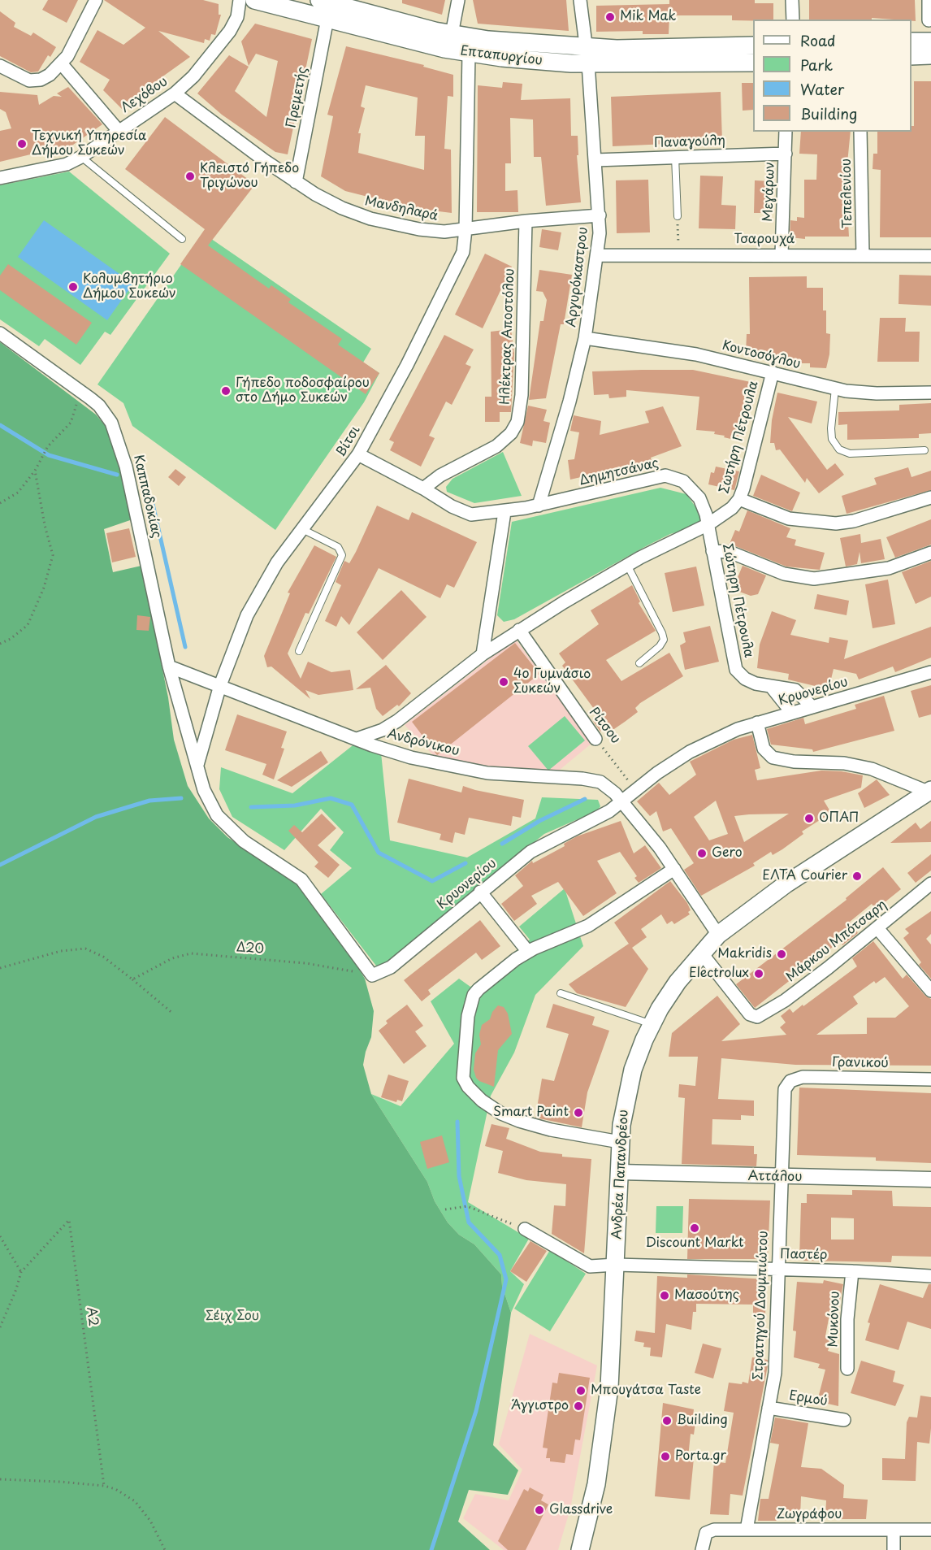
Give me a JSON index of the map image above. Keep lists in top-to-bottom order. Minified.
{"streets":{"main road":["Επταπυργίου","Ανδρέα Παπανδρέου"],"street":["Λεχόβου","Πρεμετής","Παναγούλη","Μεγάρων","Τεπελενίου","Μανδηλαρά","Τσαρουχά","Αργυρόκαστρου","Ηλέκτρας Αποστόλου","Κοντοσόγλου","Σωτήρη Πέτρουλα","Βίτσι","Δημητσάνας","Καππαδοκίας","Σώτηρη Πέτρουλα","Κρυονερίου","Ρίτσου","Ανδρόνικου","Μάρκου Μπότσαρη","Γρανικού","Αττάλου","Παστέρ","Στρατηγού Δουμπιώτου","Μυκόνου","Ερμού","Ζωγράφου"],"path":["Δ20","A2"]},"crossings":[["Επταπυργίου","Πρεμετής"],["Επταπυργίου","Αργυρόκαστρου"],["Επταπυργίου","Βίτσι"],["Λεχόβου","Μανδηλαρά"],["Πρεμετής","Μανδηλαρά"],["Παναγούλη","Μεγάρων"],["Παναγούλη","Αργυρόκαστρου"],["Μεγάρων","Τσαρουχά"],["Τεπελενίου","Τσαρουχά"],["Μανδηλαρά","Αργυρόκαστρου"],["Μανδηλαρά","Ηλέκτρας Αποστόλου"],["Μανδηλαρά","Βίτσι"],["Τσαρουχά","Αργυρόκαστρου"],["Αργυρόκαστρου","Κοντοσόγλου"],["Αργυρόκαστρου","Δημητσάνας"],["Ηλέκτρας Αποστόλου","Δημητσάνας"],["Κοντοσόγλου","Σωτήρη Πέτρουλα"],["Σωτήρη Πέτρουλα","Δημητσάνας"],["Σωτήρη Πέτρουλα","Σώτηρη Πέτρουλα"],["Σωτήρη Πέτρουλα","Ρίτσου"],["Σωτήρη Πέτρουλα","Ανδρόνικου"],["Βίτσι","Δημητσάνας"],["Βίτσι","Ανδρόνικου"],["Δημητσάνας","Σώτηρη Πέτρουλα"],["Σώτηρη Πέτρουλα","Κρυονερίου"],["Κρυονερίου","Ρίτσου"],["Κρυονερίου","Ανδρόνικου"],["Κρυονερίου","Δ20"],["Μάρκου Μπότσαρη","Ανδρέα Παπανδρέου"],["Γρανικού","Στρατηγού Δουμπιώτου"],["Ανδρέα Παπανδρέου","Αττάλου"],["Ανδρέα Παπανδρέου","Παστέρ"],["Αττάλου","Στρατηγού Δουμπιώτου"],["Παστέρ","Στρατηγού Δουμπιώτου"],["Παστέρ","Μυκόνου"],["Στρατηγού Δουμπιώτου","Ερμού"],["Στρατηγού Δουμπιώτου","Ζωγράφου"]],"parks":["Σέιχ Σου"],"places":["Mik Mak","Τεχνική Υπηρεσία Δήμου Συκεών","Κλειστό Γήπεδο Τριγώνου","Κολυμβητήριο Δήμου Συκεών","Γήπεδο ποδοσφαίρου στο Δήμο Συκεών","4ο Γυμνάσιο Συκεών","ΟΠΑΠ","Gero","ΕΛΤΑ Courier","Makridis","Electrolux","Smart Paint","Discount Markt","Μασούτης","Μπουγάτσα Taste","Άγγιστρο","Building","Porta.gr","Glassdrive"],"legend":["Road","Park","Water","Building"]}
